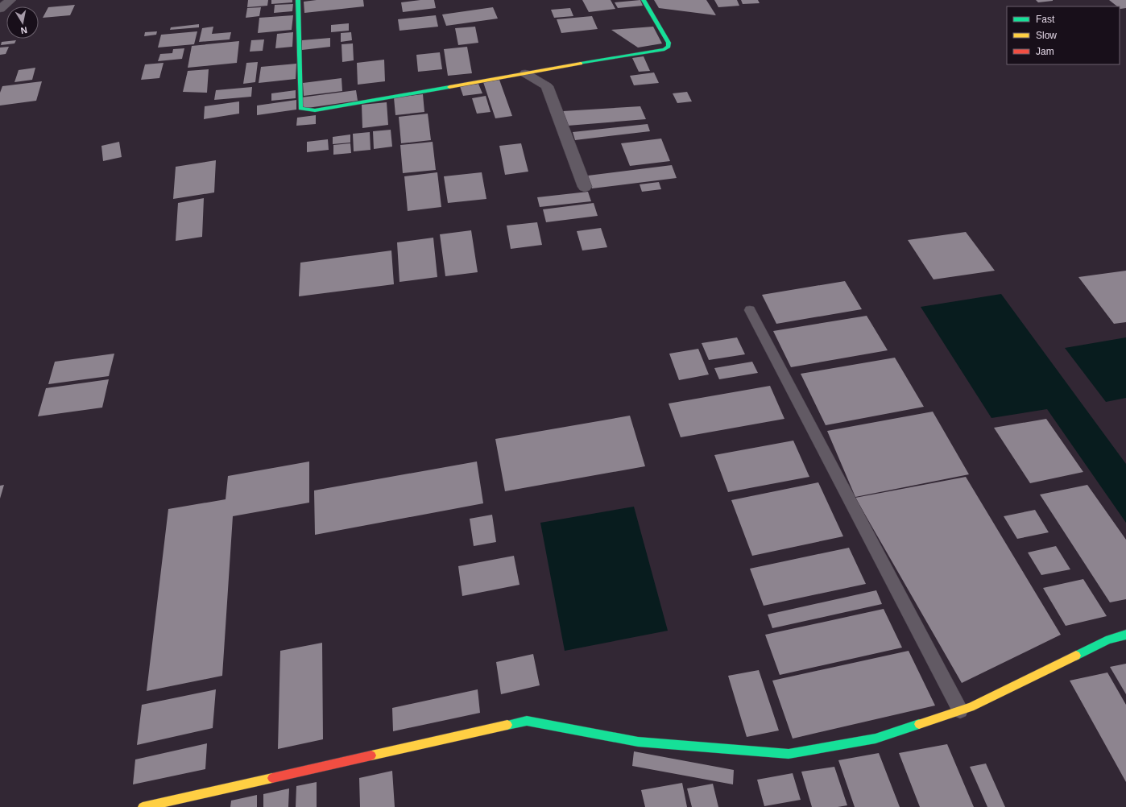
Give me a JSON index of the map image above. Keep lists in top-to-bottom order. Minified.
{"legend":["Fast","Slow","Jam"],"north":"bottom"}
